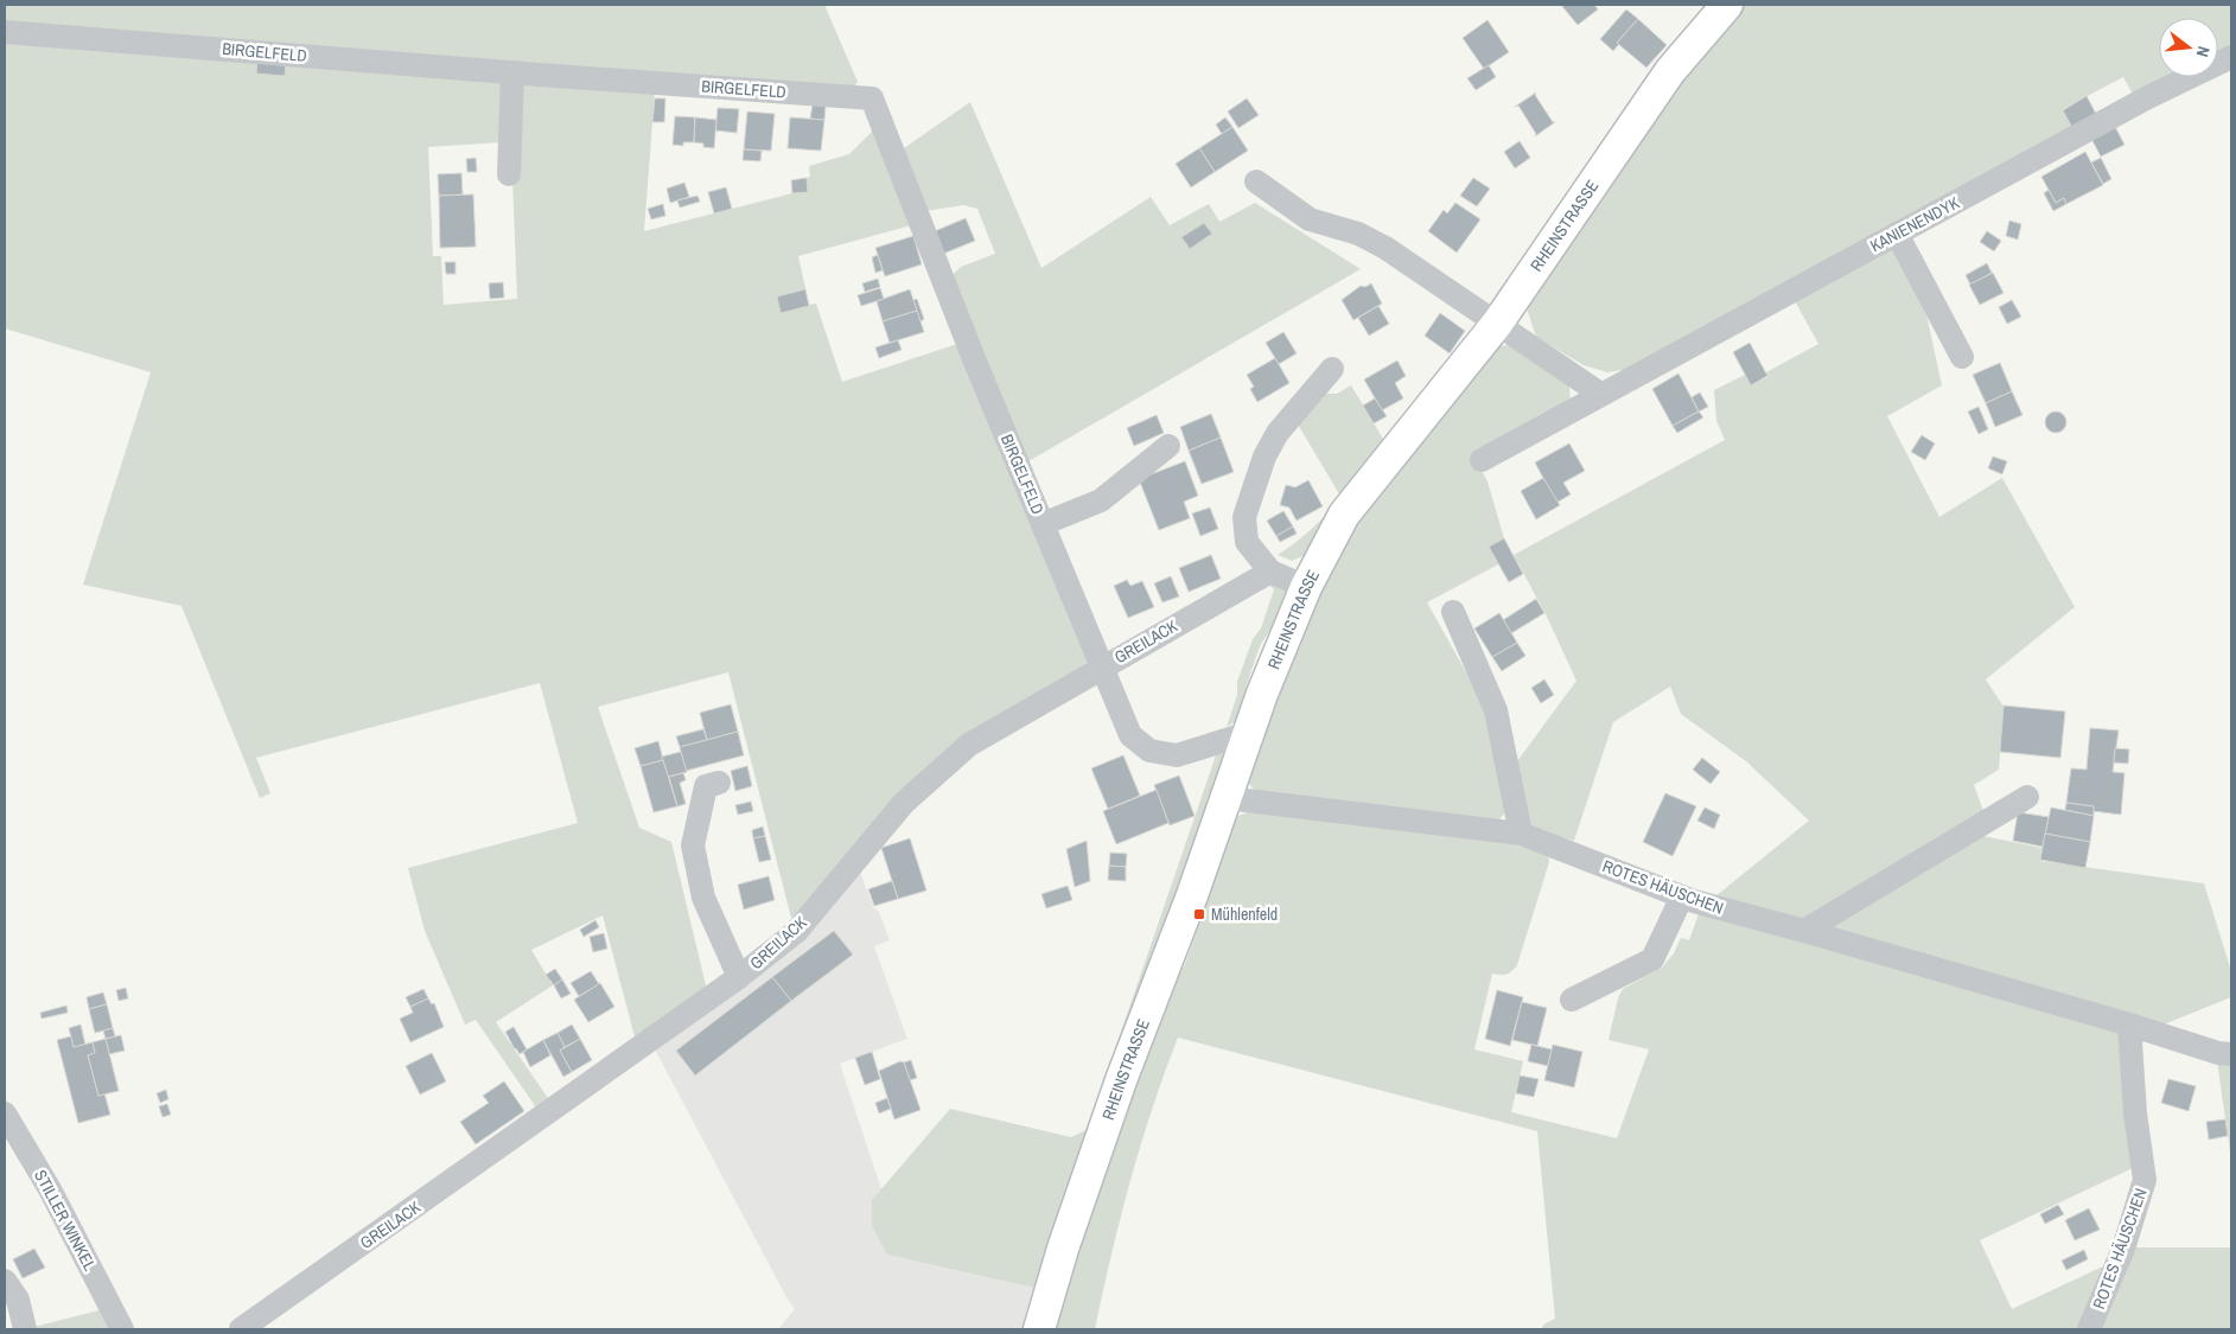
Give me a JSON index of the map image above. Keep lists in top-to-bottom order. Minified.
{"streets":{"main road":["RHEINSTRASSE"],"street":["BIRGELFELD","KANIENENDYK","GREILACK","ROTES HÄUSCHEN","STILLER WINKEL"]},"crossings":[["BIRGELFELD","RHEINSTRASSE"],["BIRGELFELD","GREILACK"],["RHEINSTRASSE","ROTES HÄUSCHEN"]],"places":{"transit":["Mühlenfeld"]},"north":"right"}
